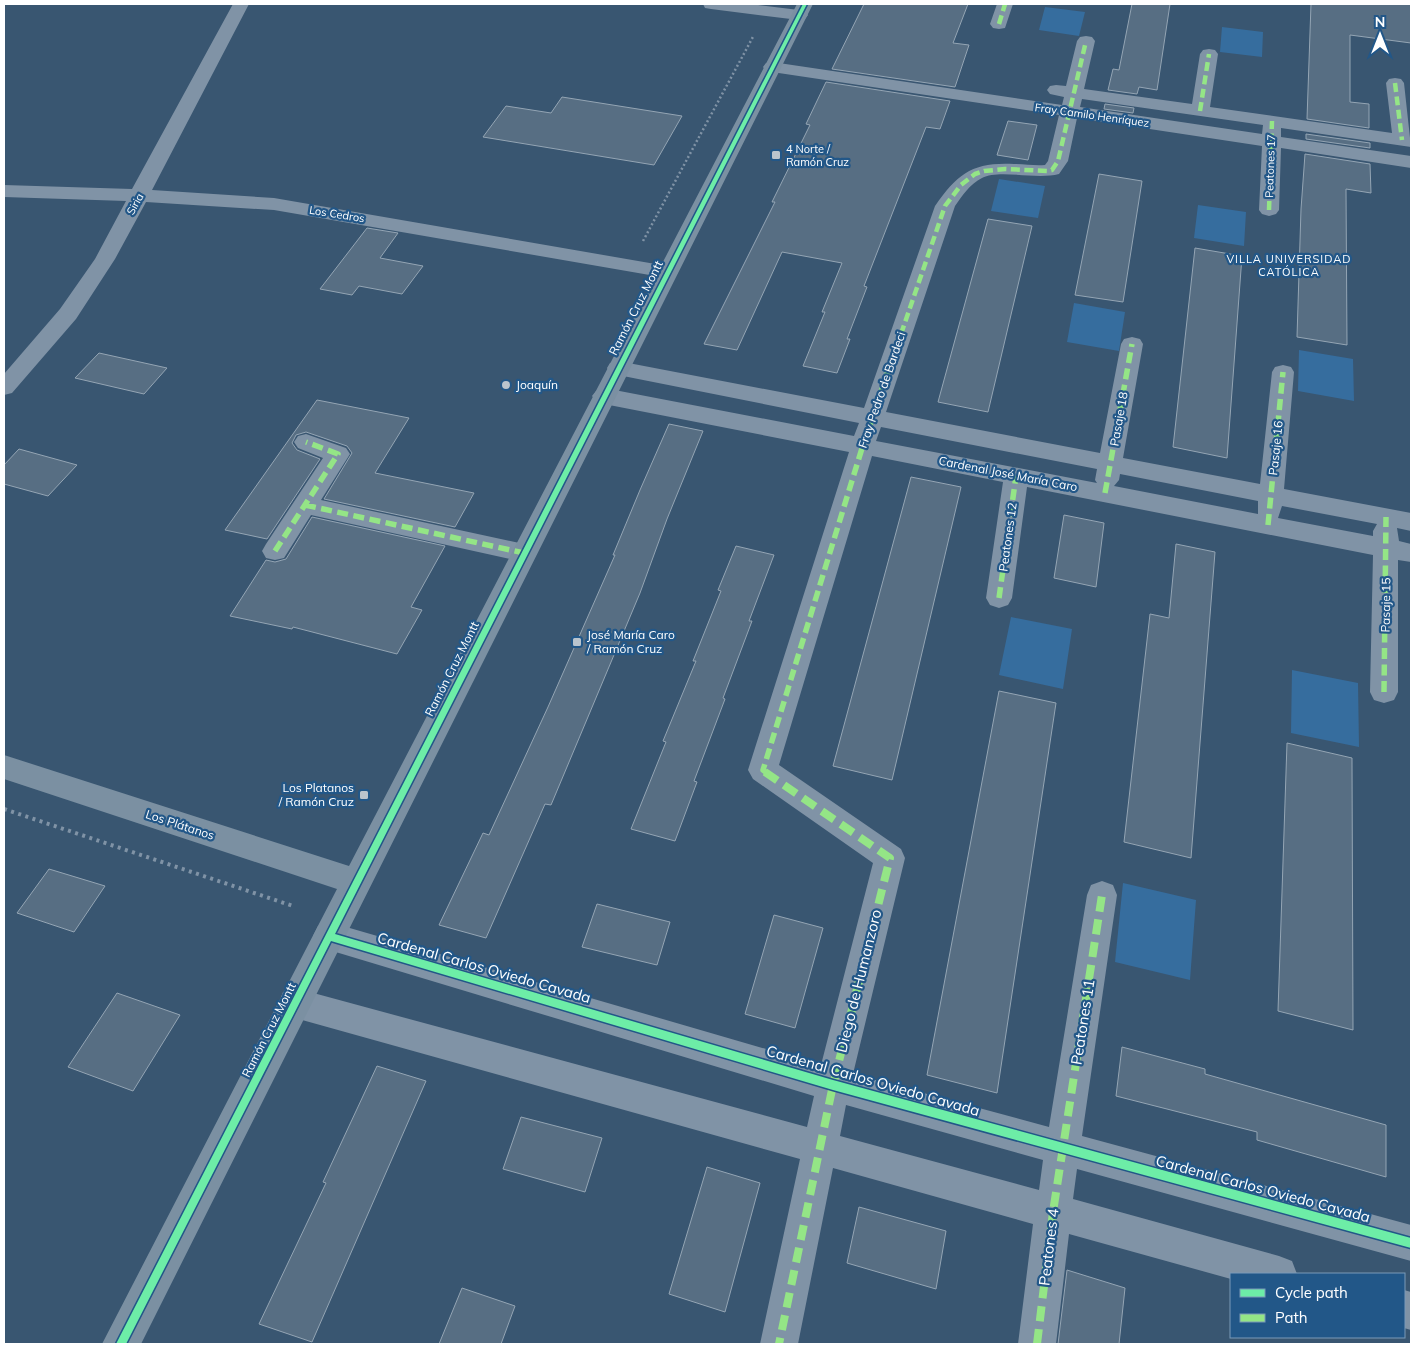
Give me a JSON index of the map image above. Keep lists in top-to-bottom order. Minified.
{"streets":{"street":["Fray Camilo Henríquez","Peatones 17","Siria","Los Cedros","Ramón Cruz Montt","Fray Pedro de Bardeci","Pasaje 18","Pasaje 16","Cardenal José María Caro","Peatones 12","Pasaje 15","Los Plátanos","Cardenal Carlos Oviedo Cavada","Diego de Humanzoro","Peatones 11","Peatones 4"]},"crossings":[["Fray Camilo Henríquez","Peatones 17"],["Fray Camilo Henríquez","Ramón Cruz Montt"],["Fray Camilo Henríquez","Fray Pedro de Bardeci"],["Siria","Los Cedros"],["Los Cedros","Ramón Cruz Montt"],["Ramón Cruz Montt","Cardenal José María Caro"],["Ramón Cruz Montt","Los Plátanos"],["Ramón Cruz Montt","Cardenal Carlos Oviedo Cavada"],["Fray Pedro de Bardeci","Cardenal José María Caro"],["Fray Pedro de Bardeci","Diego de Humanzoro"],["Pasaje 18","Cardenal José María Caro"],["Pasaje 16","Cardenal José María Caro"],["Cardenal José María Caro","Peatones 12"],["Cardenal José María Caro","Pasaje 15"],["Cardenal Carlos Oviedo Cavada","Diego de Humanzoro"],["Cardenal Carlos Oviedo Cavada","Peatones 11"],["Cardenal Carlos Oviedo Cavada","Peatones 4"],["Peatones 11","Peatones 4"]],"districts":["VILLA UNIVERSIDAD CATÓLICA"],"places":{"transit":["4 Norte / Ramón Cruz","José María Caro / Ramón Cruz","Los Platanos / Ramón Cruz"],"other":["Joaquín"]},"legend":["Cycle path","Path"],"north":"top"}
